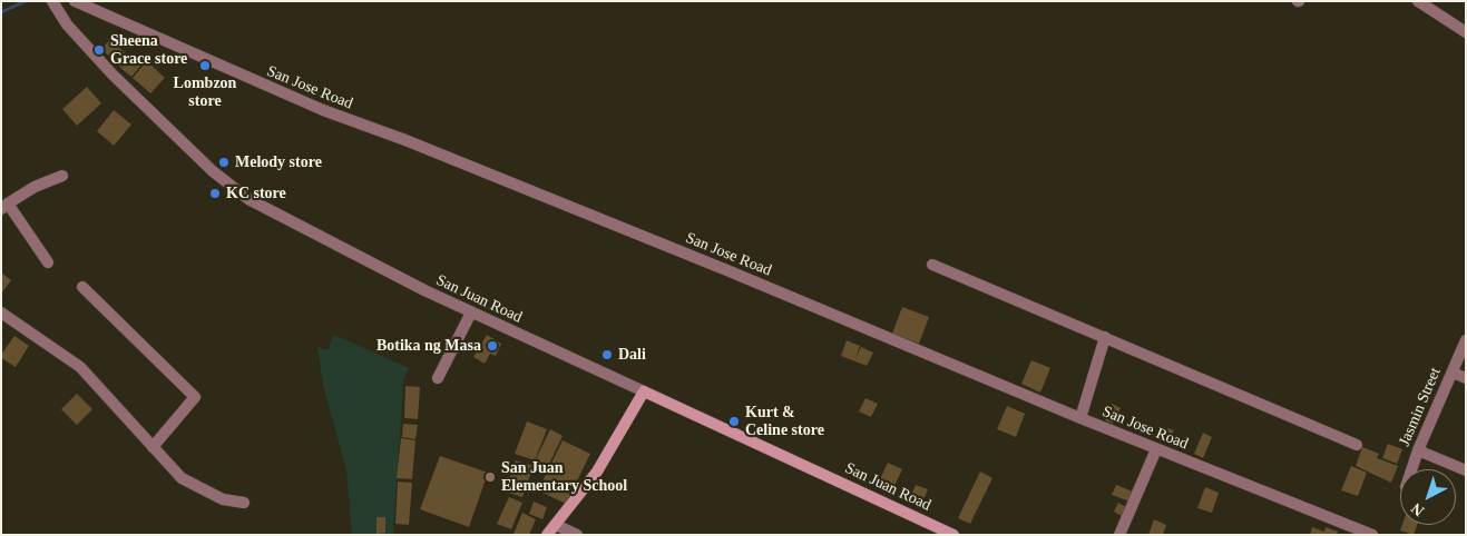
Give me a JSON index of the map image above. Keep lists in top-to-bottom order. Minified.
{"streets":{"main road":["San Juan Road"],"street":["San Jose Road","Jasmin Street"]},"places":["Sheena Grace store","Lombzon store","Melody store","KC store","Botika ng Masa","Dali","Kurt & Celine store","San Juan Elementary School"],"north":"bottom left"}
